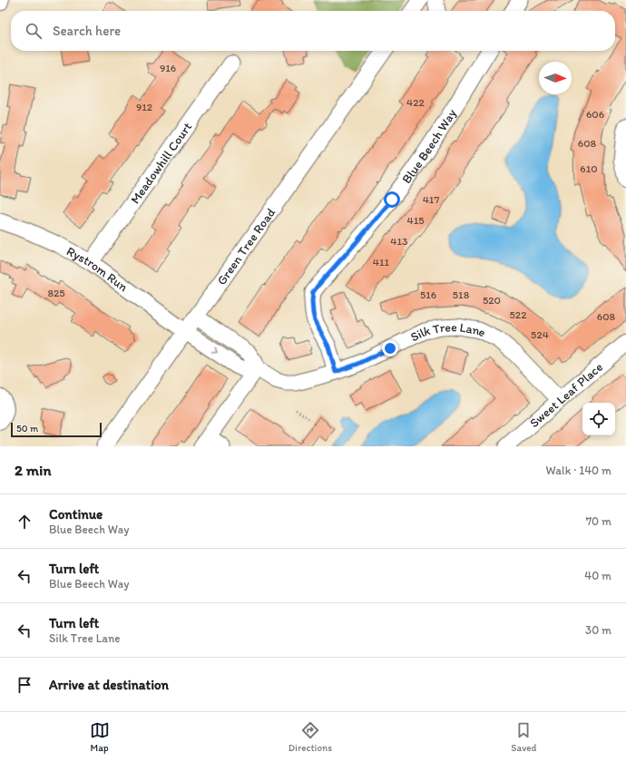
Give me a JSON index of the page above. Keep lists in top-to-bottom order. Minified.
{"streets":{"street":["Blue Beech Way","Meadowhill Court","Green Tree Road","Rystrom Run","Silk Tree Lane","Sweet Leaf Place"]},"crossings":[["Blue Beech Way","Silk Tree Lane"],["Meadowhill Court","Rystrom Run"],["Green Tree Road","Rystrom Run"],["Green Tree Road","Silk Tree Lane"],["Rystrom Run","Silk Tree Lane"],["Silk Tree Lane","Sweet Leaf Place"]],"house_numbers":["916","422","912","606","608","610","417","415","413","411","825","516","518","520","522","608","524"],"scale_bar":"50 m","north":"right","page":{"search":"Search here","scale":"50 m","heading":["2 min","Walk · 140 m"],"list":[["Continue","Blue Beech Way","70 m"],["Turn left","Blue Beech Way","40 m"],["Turn left","Silk Tree Lane","30 m"],"Arrive at destination"],"nav":["Map","Directions","Saved"]}}
